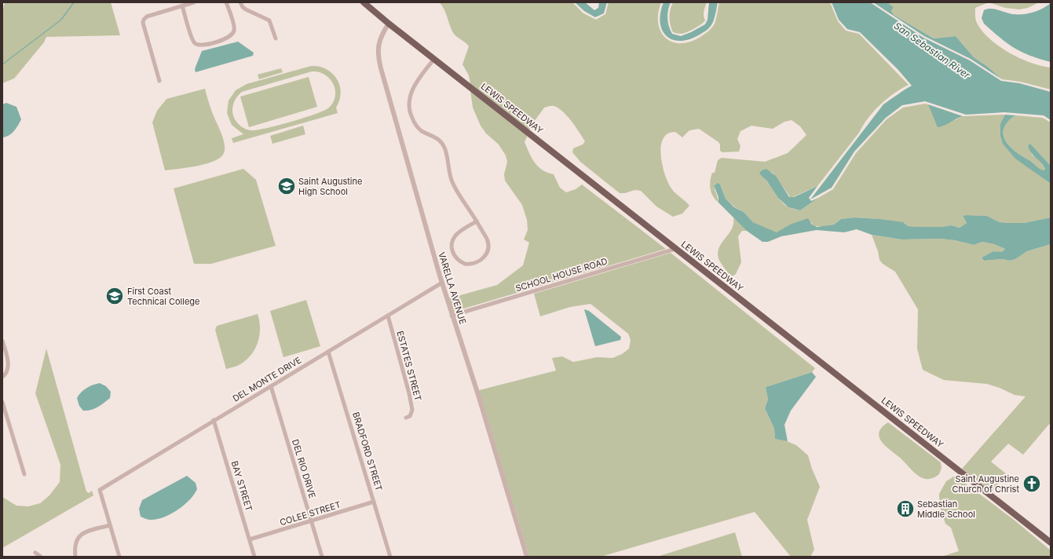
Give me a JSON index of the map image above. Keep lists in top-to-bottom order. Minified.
{"streets":{"main road":["LEWIS SPEEDWAY"],"street":["SCHOOL HOUSE ROAD","VARELLA AVENUE","ESTATES STREET","DEL MONTE DRIVE","BRADFORD STREET","DEL RIO DRIVE","BAY STREET","COLEE STREET"]},"crossings":[["LEWIS SPEEDWAY","SCHOOL HOUSE ROAD"],["LEWIS SPEEDWAY","VARELLA AVENUE"],["SCHOOL HOUSE ROAD","VARELLA AVENUE"],["VARELLA AVENUE","DEL MONTE DRIVE"],["ESTATES STREET","DEL MONTE DRIVE"],["DEL MONTE DRIVE","BRADFORD STREET"],["DEL MONTE DRIVE","DEL RIO DRIVE"],["DEL MONTE DRIVE","BAY STREET"],["BRADFORD STREET","COLEE STREET"],["DEL RIO DRIVE","COLEE STREET"],["BAY STREET","COLEE STREET"]],"water":["San Sebastian River"],"places":{"school or university":["Saint Augustine High School","First Coast Technical College"],"church":["Saint Augustine Church of Christ"],"building":["Sebastian Middle School"]}}
